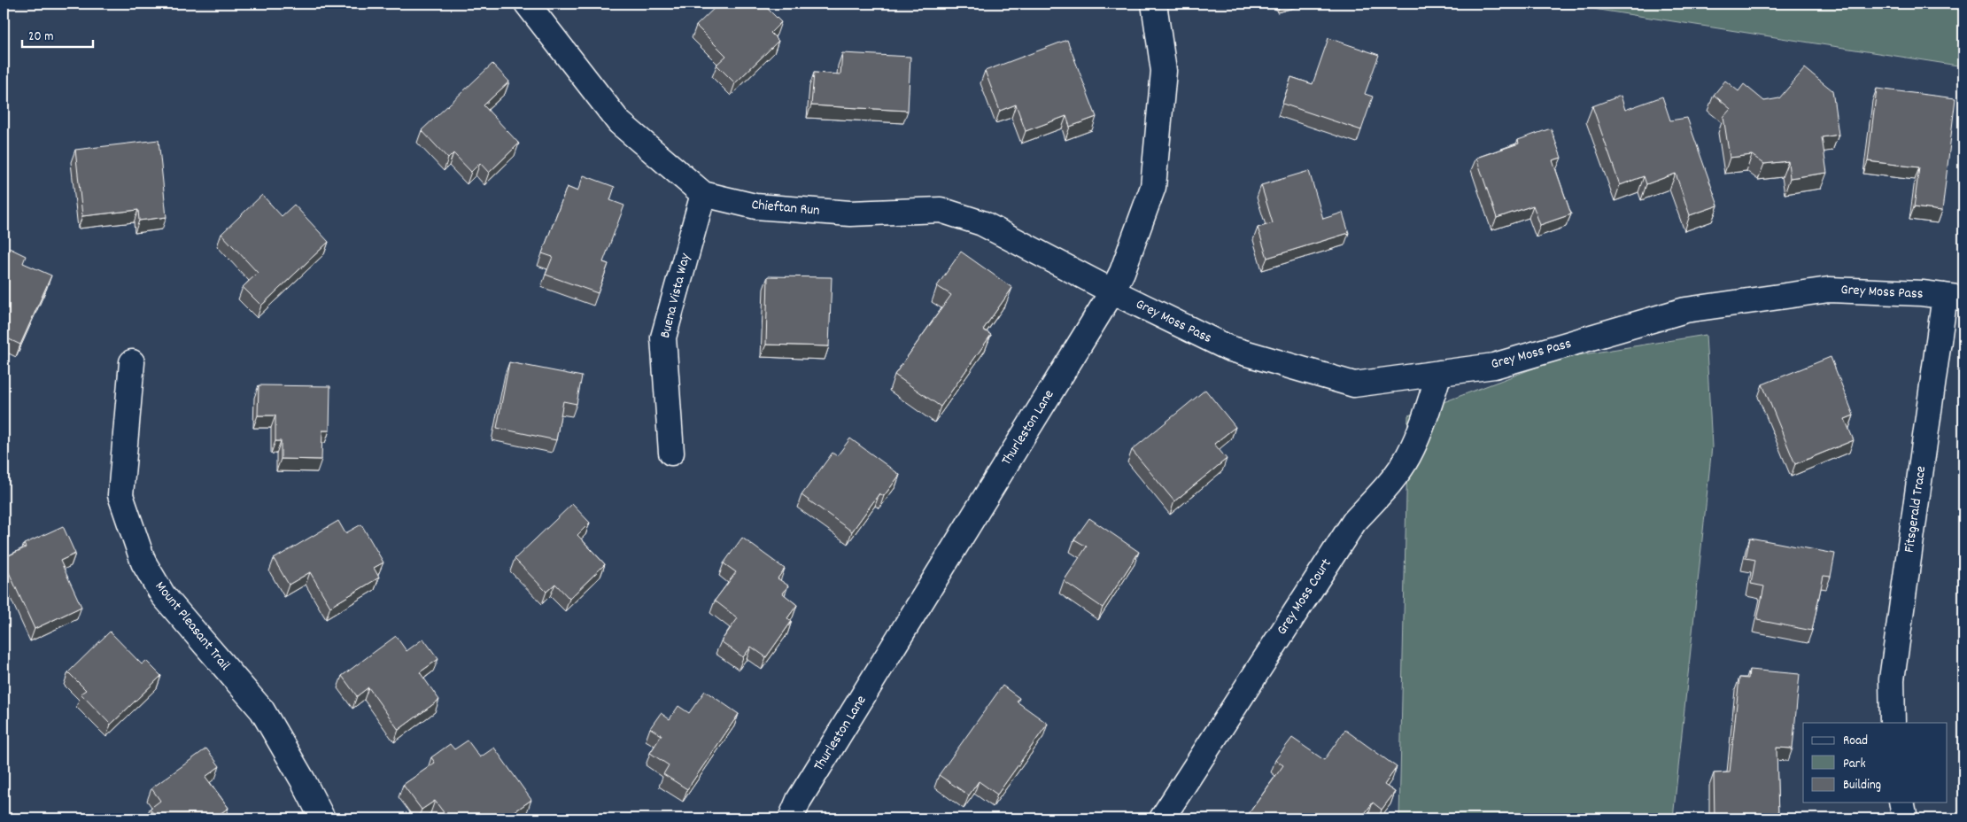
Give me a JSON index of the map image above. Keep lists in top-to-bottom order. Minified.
{"streets":{"street":["Chieftan Run","Grey Moss Pass","Buena Vista Way","Thurleston Lane","Fitsgerald Trace","Grey Moss Court","Mount Pleasant Trail"]},"crossings":[["Chieftan Run","Grey Moss Pass"],["Chieftan Run","Buena Vista Way"],["Chieftan Run","Thurleston Lane"],["Grey Moss Pass","Thurleston Lane"],["Grey Moss Pass","Fitsgerald Trace"],["Grey Moss Pass","Grey Moss Court"]],"legend":["Road","Park","Building"],"scale_bar":"20 m"}
